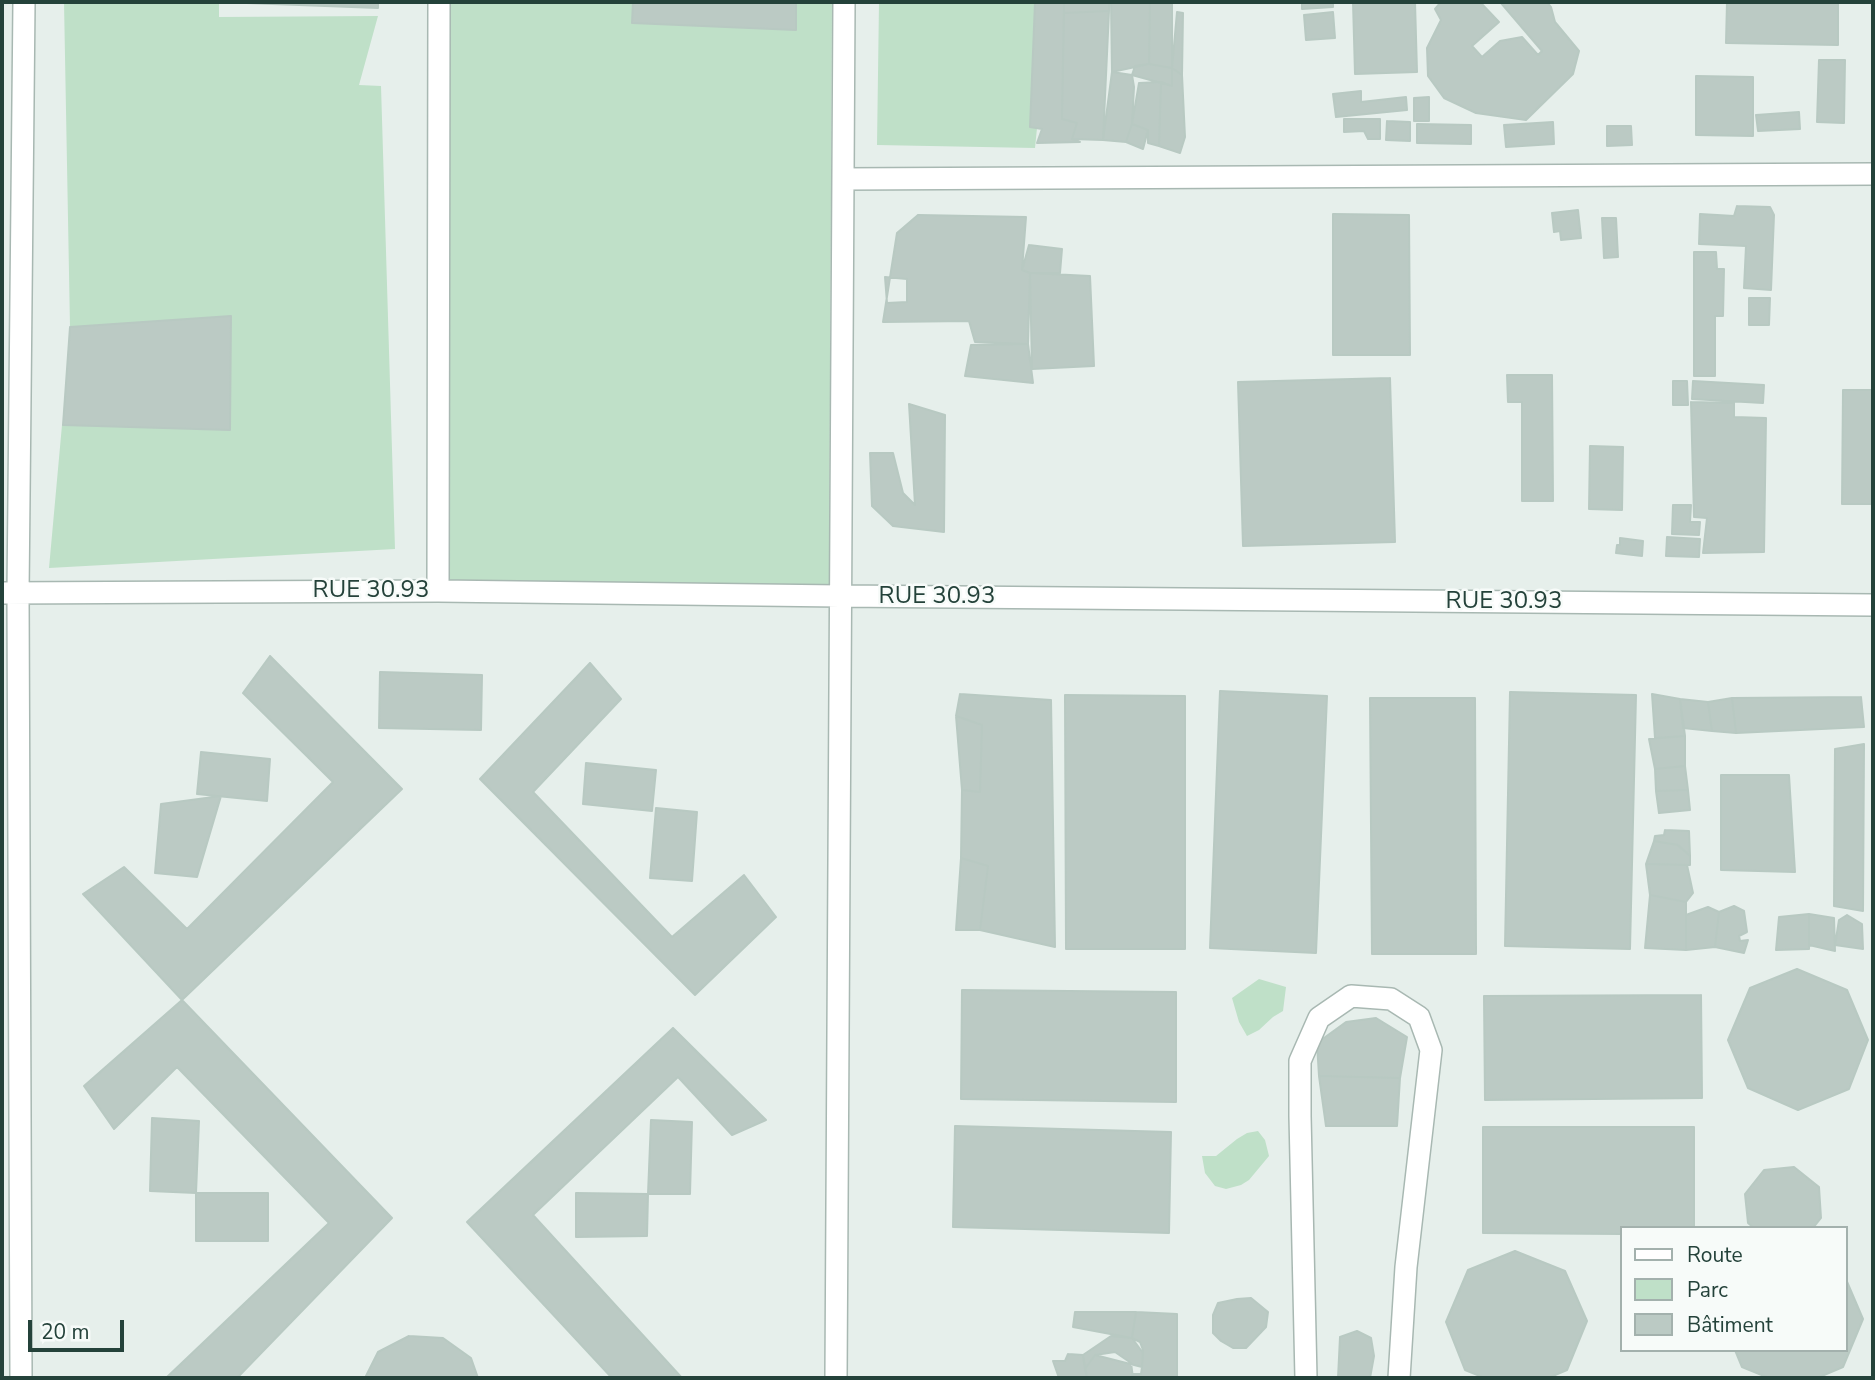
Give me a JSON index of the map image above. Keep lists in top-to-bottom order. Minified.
{"streets":{"street":["RUE 30.93"]},"legend":["Route","Parc","Bâtiment"],"scale_bar":"20 m"}
